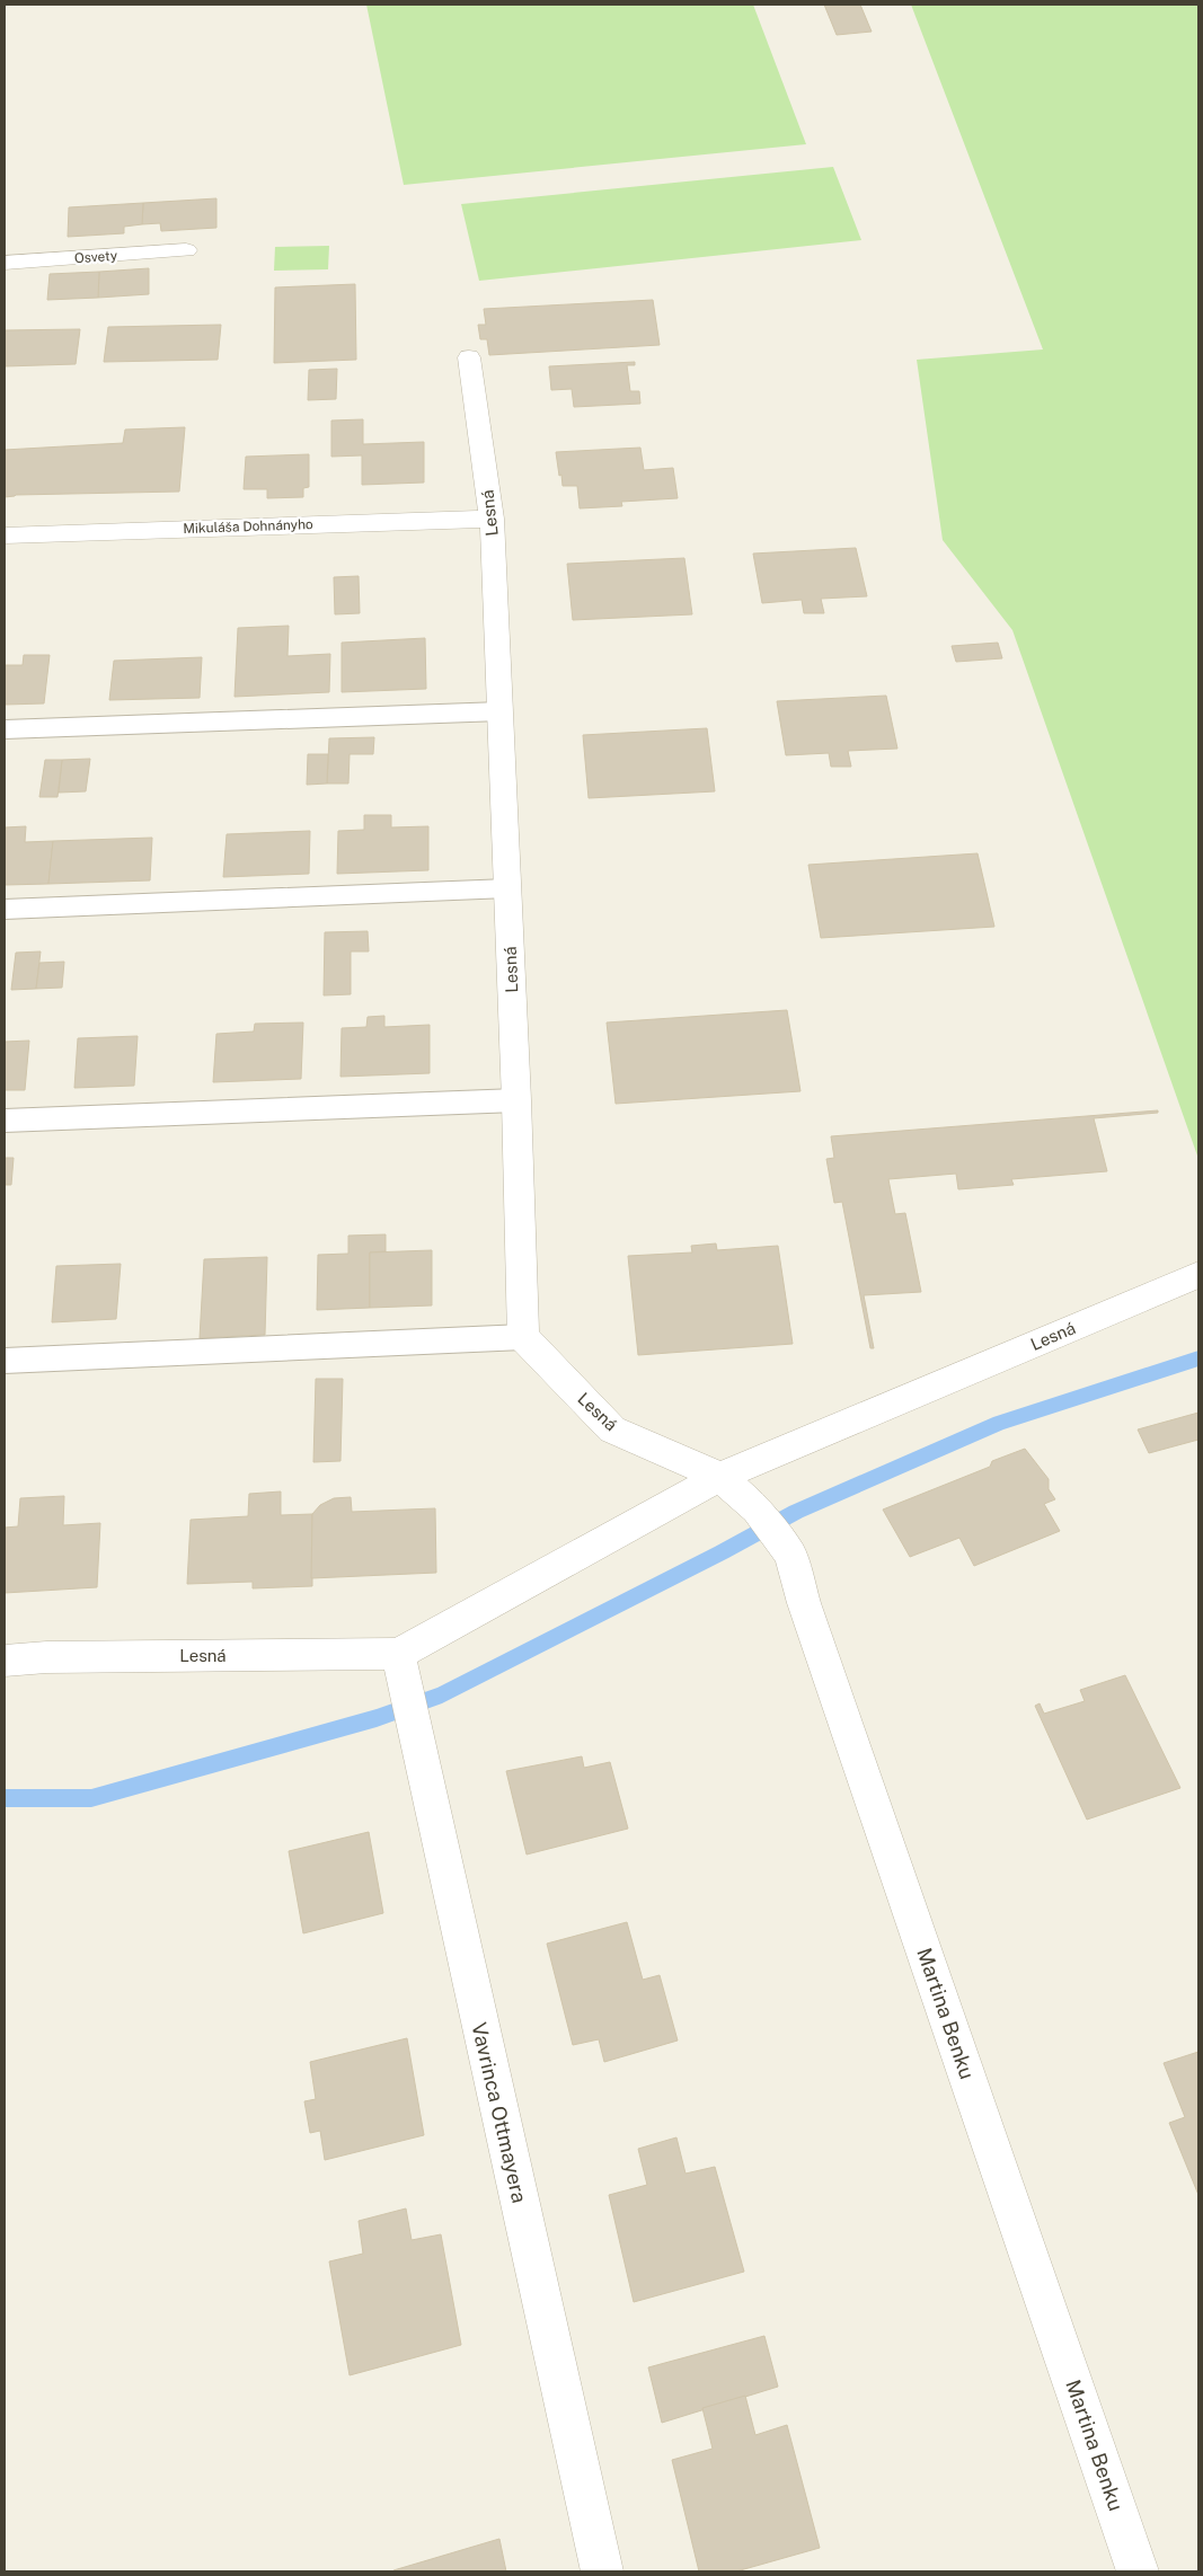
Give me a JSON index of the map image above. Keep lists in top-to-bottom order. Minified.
{"streets":{"street":["Osvety","Lesná","Mikuláša Dohnányho","Martina Benku","Vavrinca Ottmayera"]},"crossings":[["Lesná","Mikuláša Dohnányho"],["Lesná","Martina Benku"],["Lesná","Vavrinca Ottmayera"]]}
